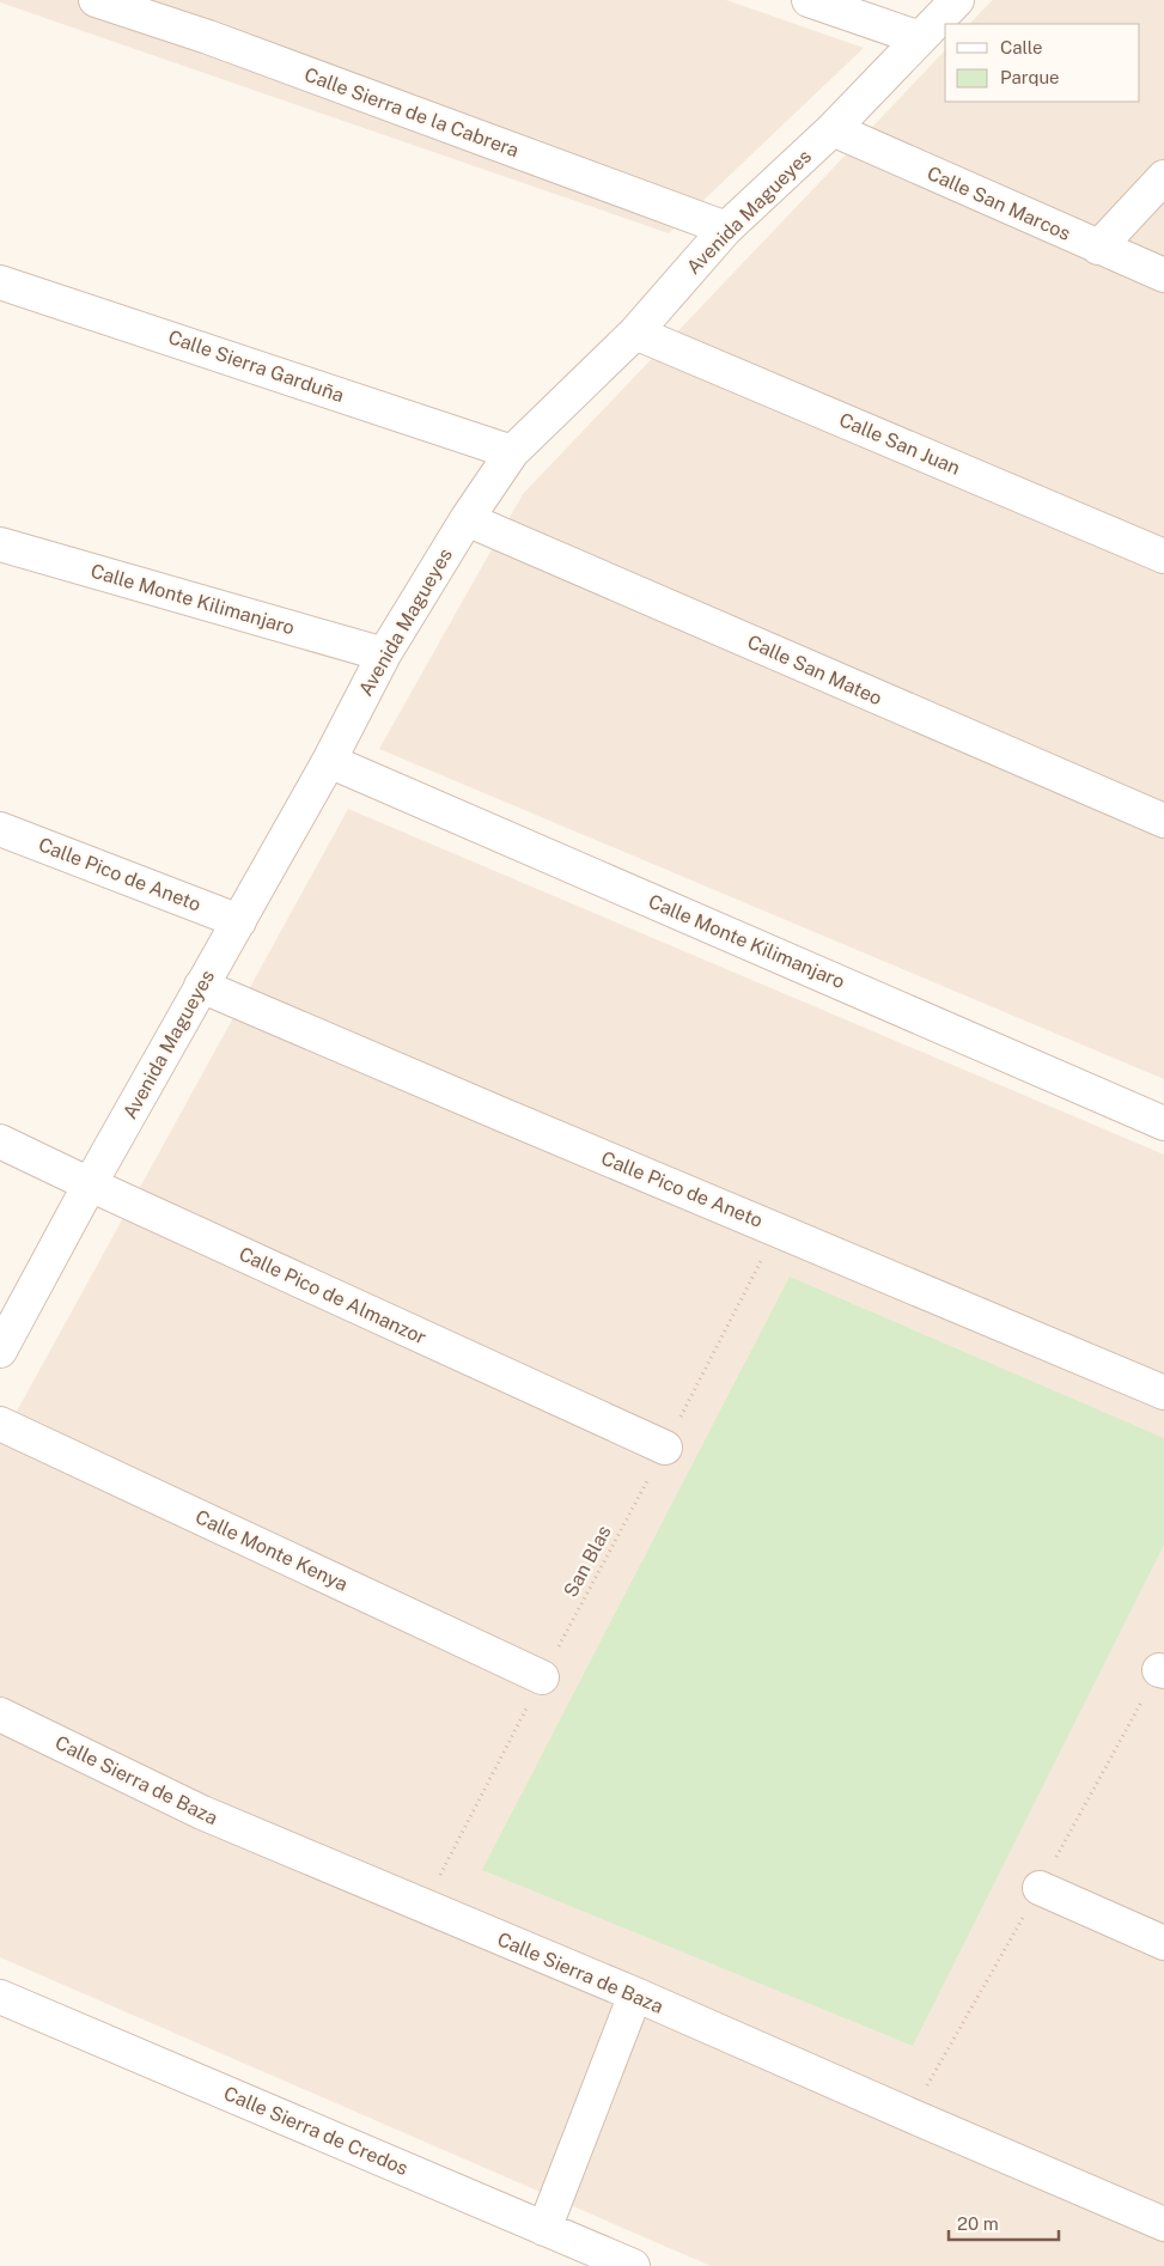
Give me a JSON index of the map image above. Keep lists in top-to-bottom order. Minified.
{"streets":{"street":["Calle Sierra de la Cabrera","Calle San Marcos","Avenida Magueyes","Calle Sierra Garduña","Calle San Juan","Calle Monte Kilimanjaro","Calle San Mateo","Calle Pico de Aneto","Calle Pico de Almanzor","Calle Monte Kenya","Calle Sierra de Baza","Calle Sierra de Credos"],"path":["San Blas"]},"crossings":[["Calle Sierra de la Cabrera","Avenida Magueyes"],["Calle San Marcos","Avenida Magueyes"],["Avenida Magueyes","Calle Sierra Garduña"],["Avenida Magueyes","Calle San Juan"],["Avenida Magueyes","Calle Monte Kilimanjaro"],["Avenida Magueyes","Calle San Mateo"],["Avenida Magueyes","Calle Pico de Aneto"],["Avenida Magueyes","Calle Pico de Almanzor"],["Calle Pico de Aneto","San Blas"],["Calle Pico de Almanzor","San Blas"],["Calle Monte Kenya","San Blas"],["San Blas","Calle Sierra de Baza"]],"legend":["Calle","Parque"],"scale_bar":"20 m"}
